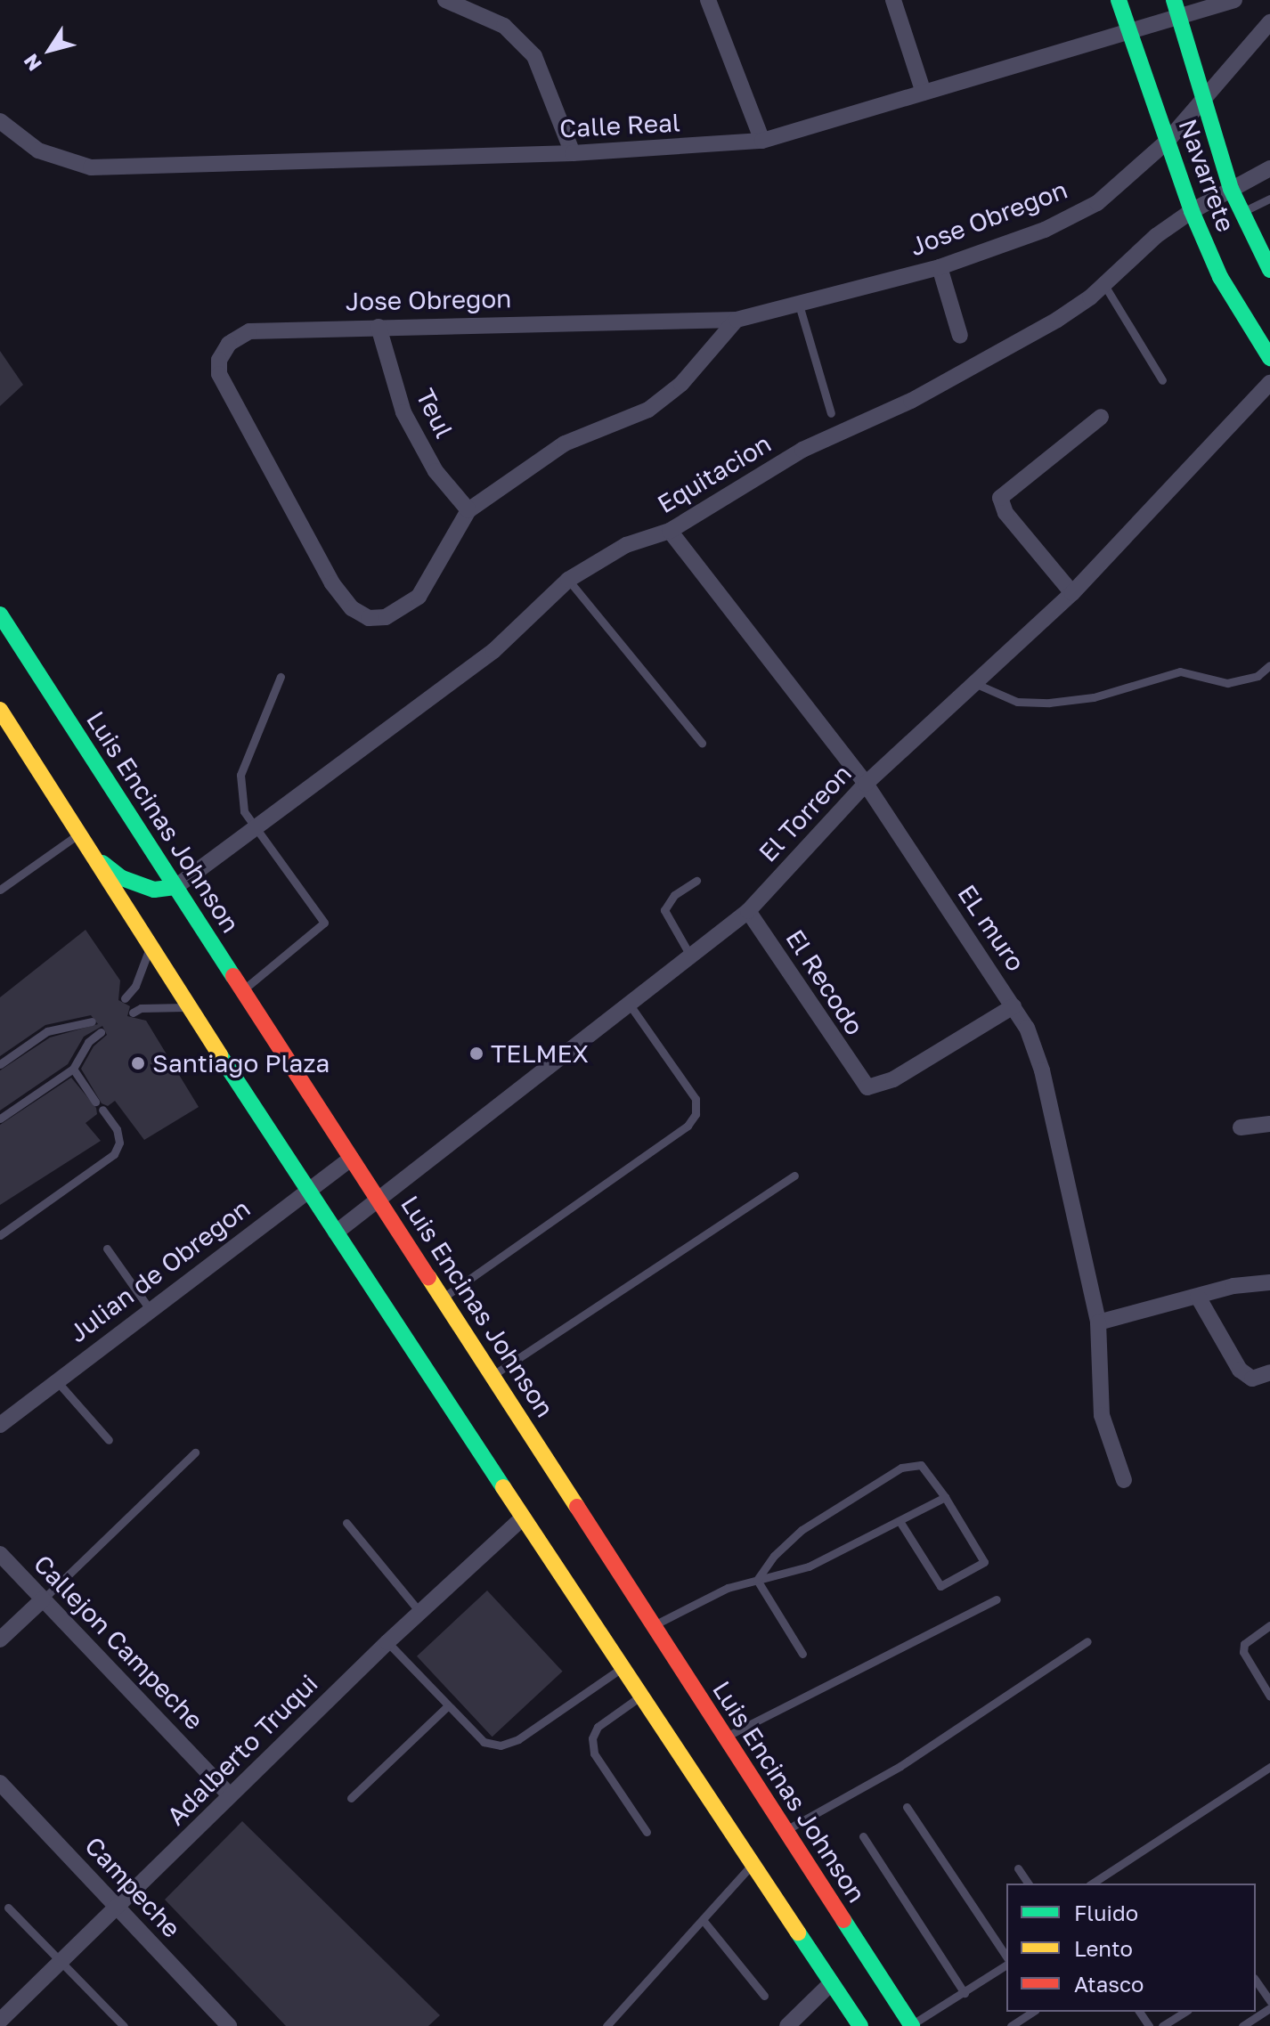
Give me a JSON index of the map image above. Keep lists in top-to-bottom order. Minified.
{"streets":{"main road":["Navarrete","Luis Encinas Johnson"],"street":["Calle Real","Jose Obregon","Teul","Equitacion","El Torreon","EL muro","El Recodo","Julian de Obregon","Callejon Campeche","Adalberto Truqui","Campeche"]},"crossings":[["Calle Real","Navarrete"],["Navarrete","Jose Obregon"],["Navarrete","Equitacion"],["Jose Obregon","Teul"],["Equitacion","Luis Encinas Johnson"],["Equitacion","EL muro"],["El Torreon","Luis Encinas Johnson"],["El Torreon","EL muro"],["El Torreon","El Recodo"],["Luis Encinas Johnson","Julian de Obregon"],["EL muro","El Recodo"],["Callejon Campeche","Adalberto Truqui"],["Adalberto Truqui","Campeche"]],"places":["TELMEX","Santiago Plaza"],"legend":["Fluido","Lento","Atasco"],"north":"bottom left"}
